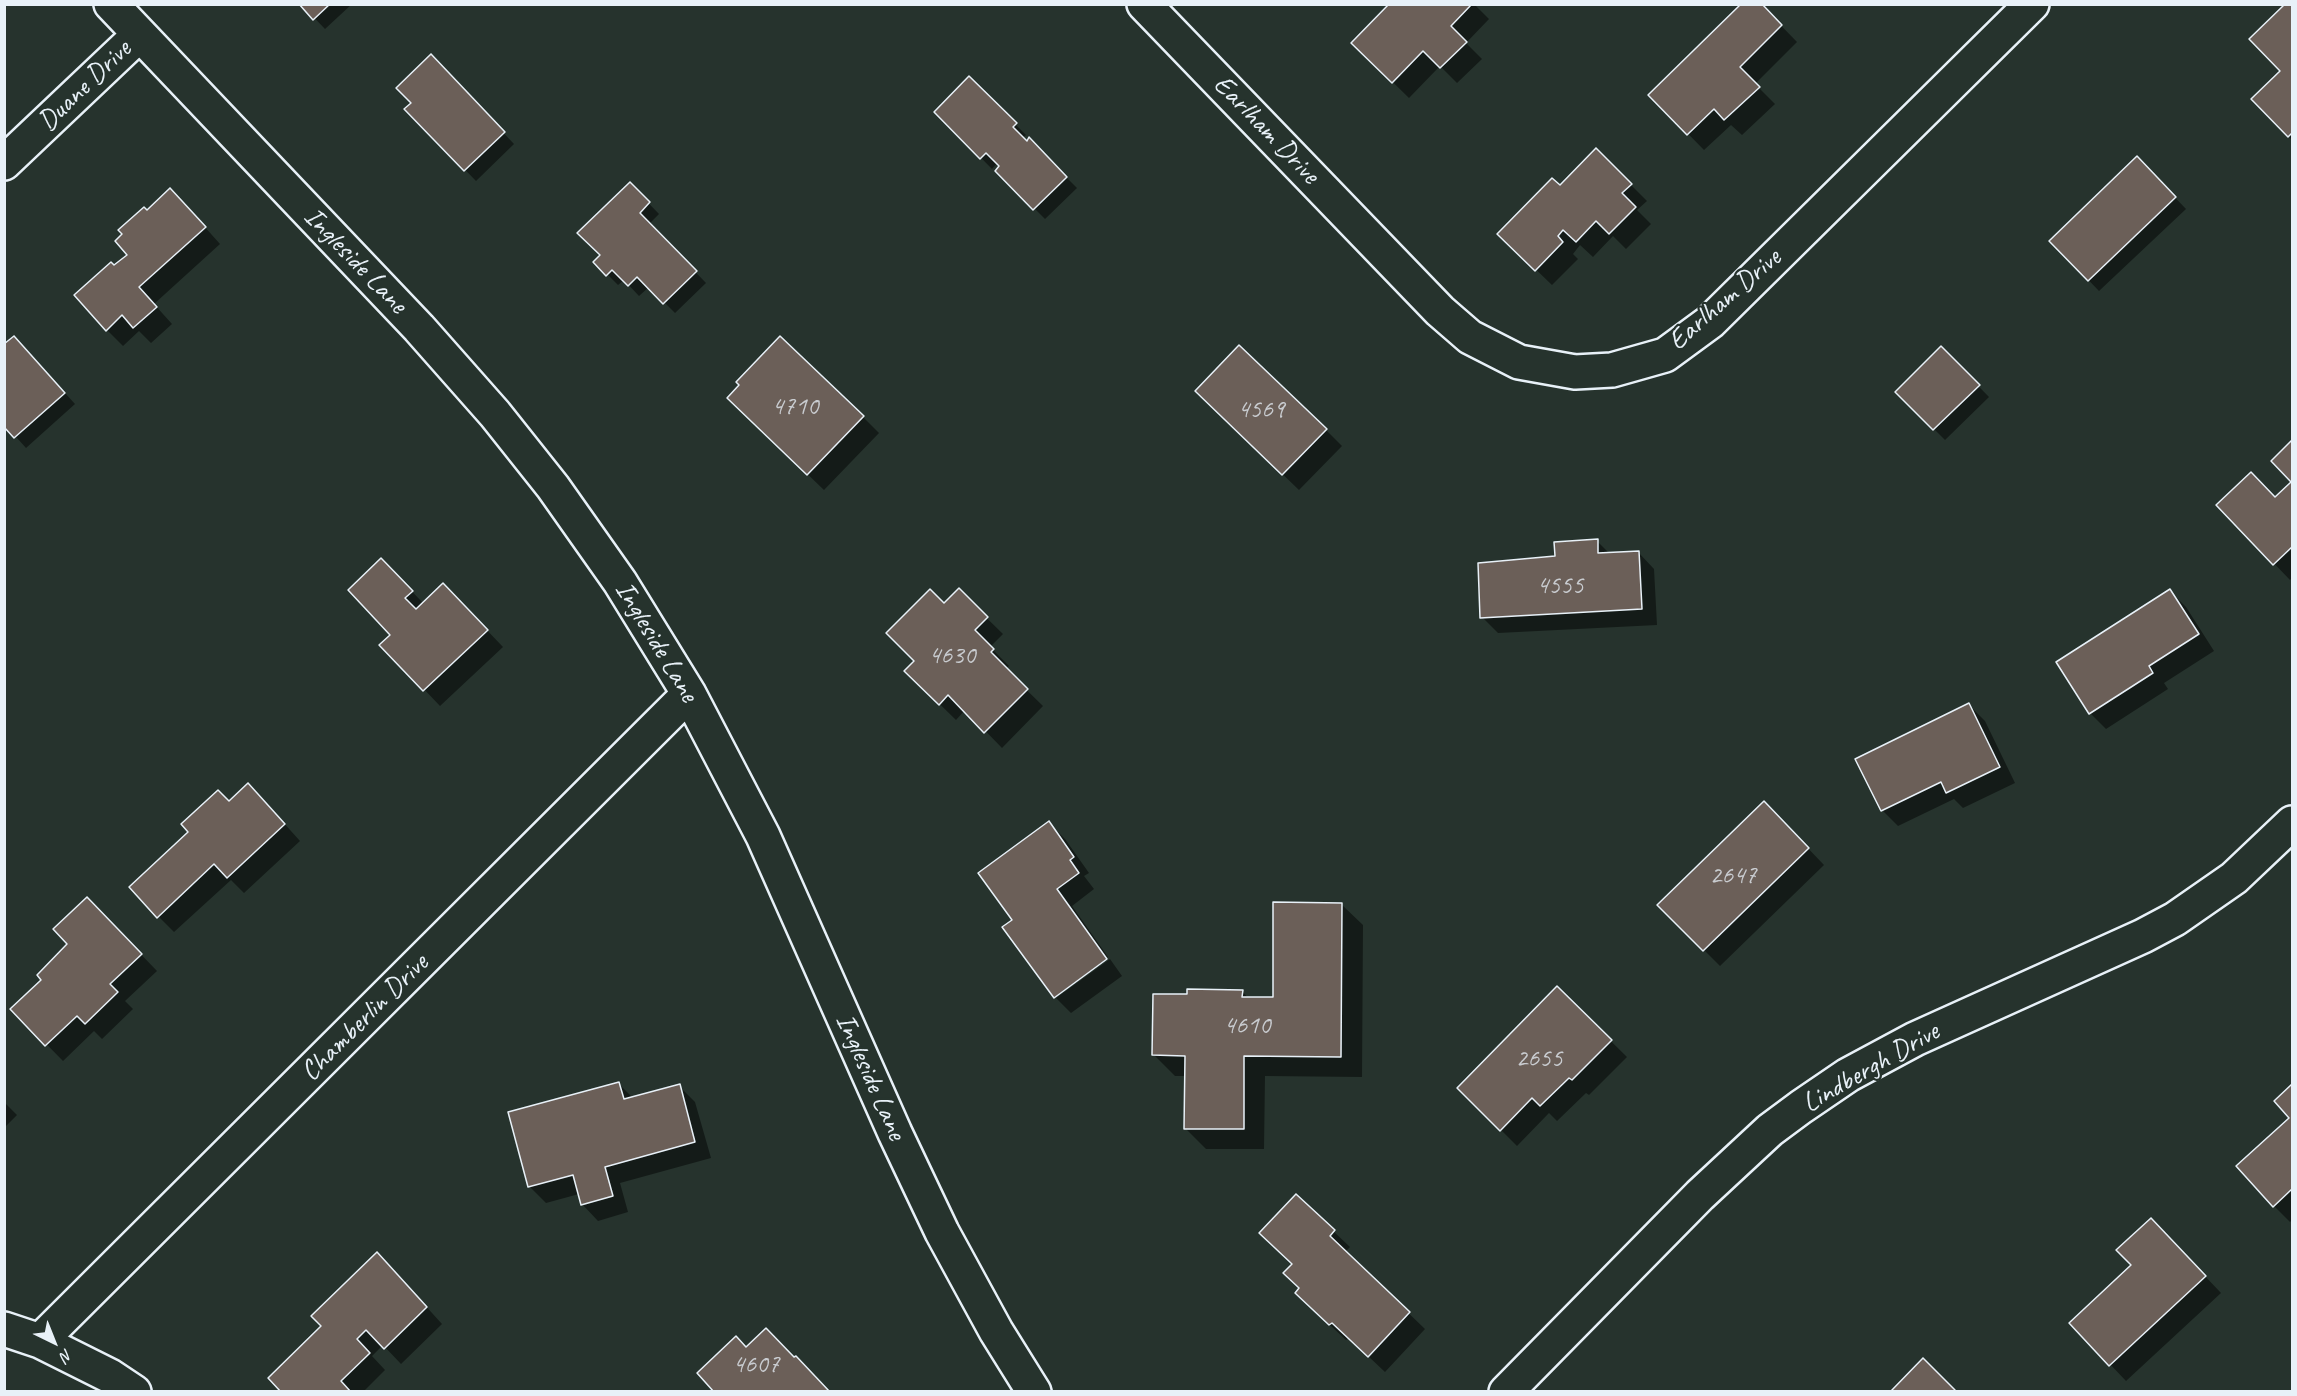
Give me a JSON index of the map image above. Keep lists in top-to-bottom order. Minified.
{"streets":{"street":["Duane Drive","Earlham Drive","Ingleside Lane","Chamberlin Drive","Lindbergh Drive"]},"crossings":[["Duane Drive","Ingleside Lane"],["Ingleside Lane","Chamberlin Drive"]],"house_numbers":["4710","4569","4555","4630","2647","4610","2655","4607"],"north":"bottom right"}
